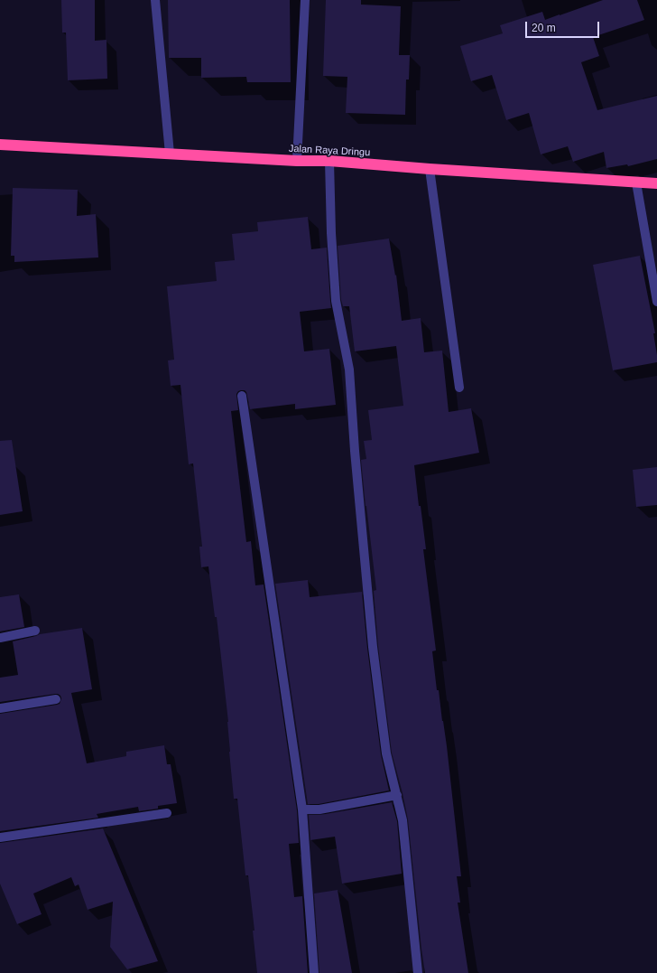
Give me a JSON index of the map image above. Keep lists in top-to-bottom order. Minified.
{"streets":{"highway":["Jalan Raya Dringu"]},"scale_bar":"20 m"}
